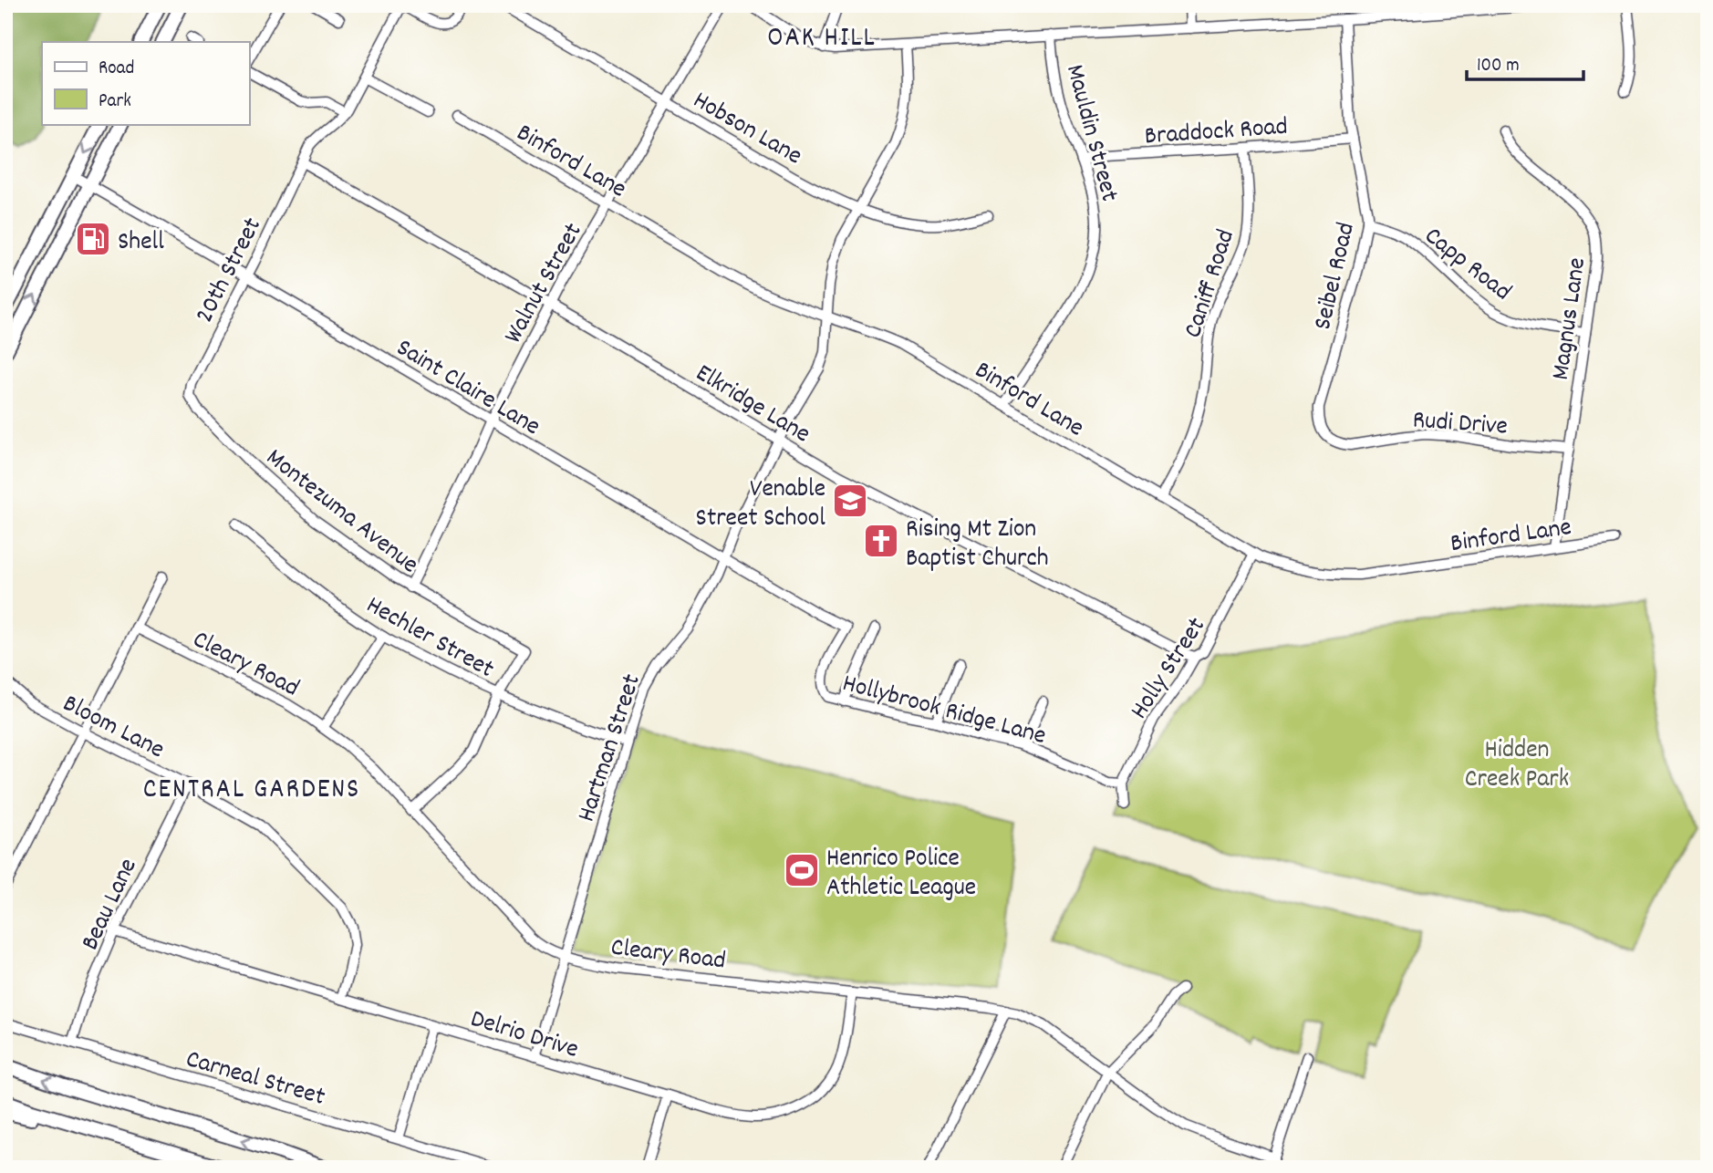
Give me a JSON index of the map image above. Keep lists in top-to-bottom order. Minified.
{"streets":{"street":["Hobson Lane","Braddock Road","Mauldin Street","Binford Lane","Capp Road","20th Street","Seibel Road","Walnut Street","Caniff Road","Magnus Lane","Saint Claire Lane","Elkridge Lane","Rudi Drive","Montezuma Avenue","Hechler Street","Cleary Road","Holly Street","Hollybrook Ridge Lane","Bloom Lane","Hartman Street","Beau Lane","Delrio Drive","Carneal Street"]},"crossings":[["Hobson Lane","Walnut Street"],["Hobson Lane","Hartman Street"],["Braddock Road","Mauldin Street"],["Braddock Road","Seibel Road"],["Braddock Road","Caniff Road"],["Mauldin Street","Binford Lane"],["Binford Lane","Walnut Street"],["Binford Lane","Caniff Road"],["Binford Lane","Magnus Lane"],["Binford Lane","Holly Street"],["Binford Lane","Hartman Street"],["Capp Road","Seibel Road"],["Capp Road","Magnus Lane"],["20th Street","Saint Claire Lane"],["20th Street","Elkridge Lane"],["20th Street","Montezuma Avenue"],["Seibel Road","Rudi Drive"],["Walnut Street","Saint Claire Lane"],["Walnut Street","Elkridge Lane"],["Walnut Street","Montezuma Avenue"],["Magnus Lane","Rudi Drive"],["Saint Claire Lane","Hollybrook Ridge Lane"],["Saint Claire Lane","Hartman Street"],["Elkridge Lane","Holly Street"],["Elkridge Lane","Hartman Street"],["Montezuma Avenue","Hechler Street"],["Hechler Street","Hartman Street"],["Cleary Road","Hartman Street"],["Cleary Road","Delrio Drive"],["Holly Street","Hollybrook Ridge Lane"],["Bloom Lane","Beau Lane"],["Bloom Lane","Delrio Drive"],["Hartman Street","Delrio Drive"],["Beau Lane","Delrio Drive"],["Beau Lane","Carneal Street"]],"districts":["OAK HILL","CENTRAL GARDENS"],"parks":["Hidden Creek Park"],"places":{"fuel station":["Shell"],"school or university":["Venable Street School"],"church":["Rising Mt Zion Baptist Church"],"sports":["Henrico Police Athletic League"]},"legend":["Road","Park"],"scale_bar":"100 m"}
